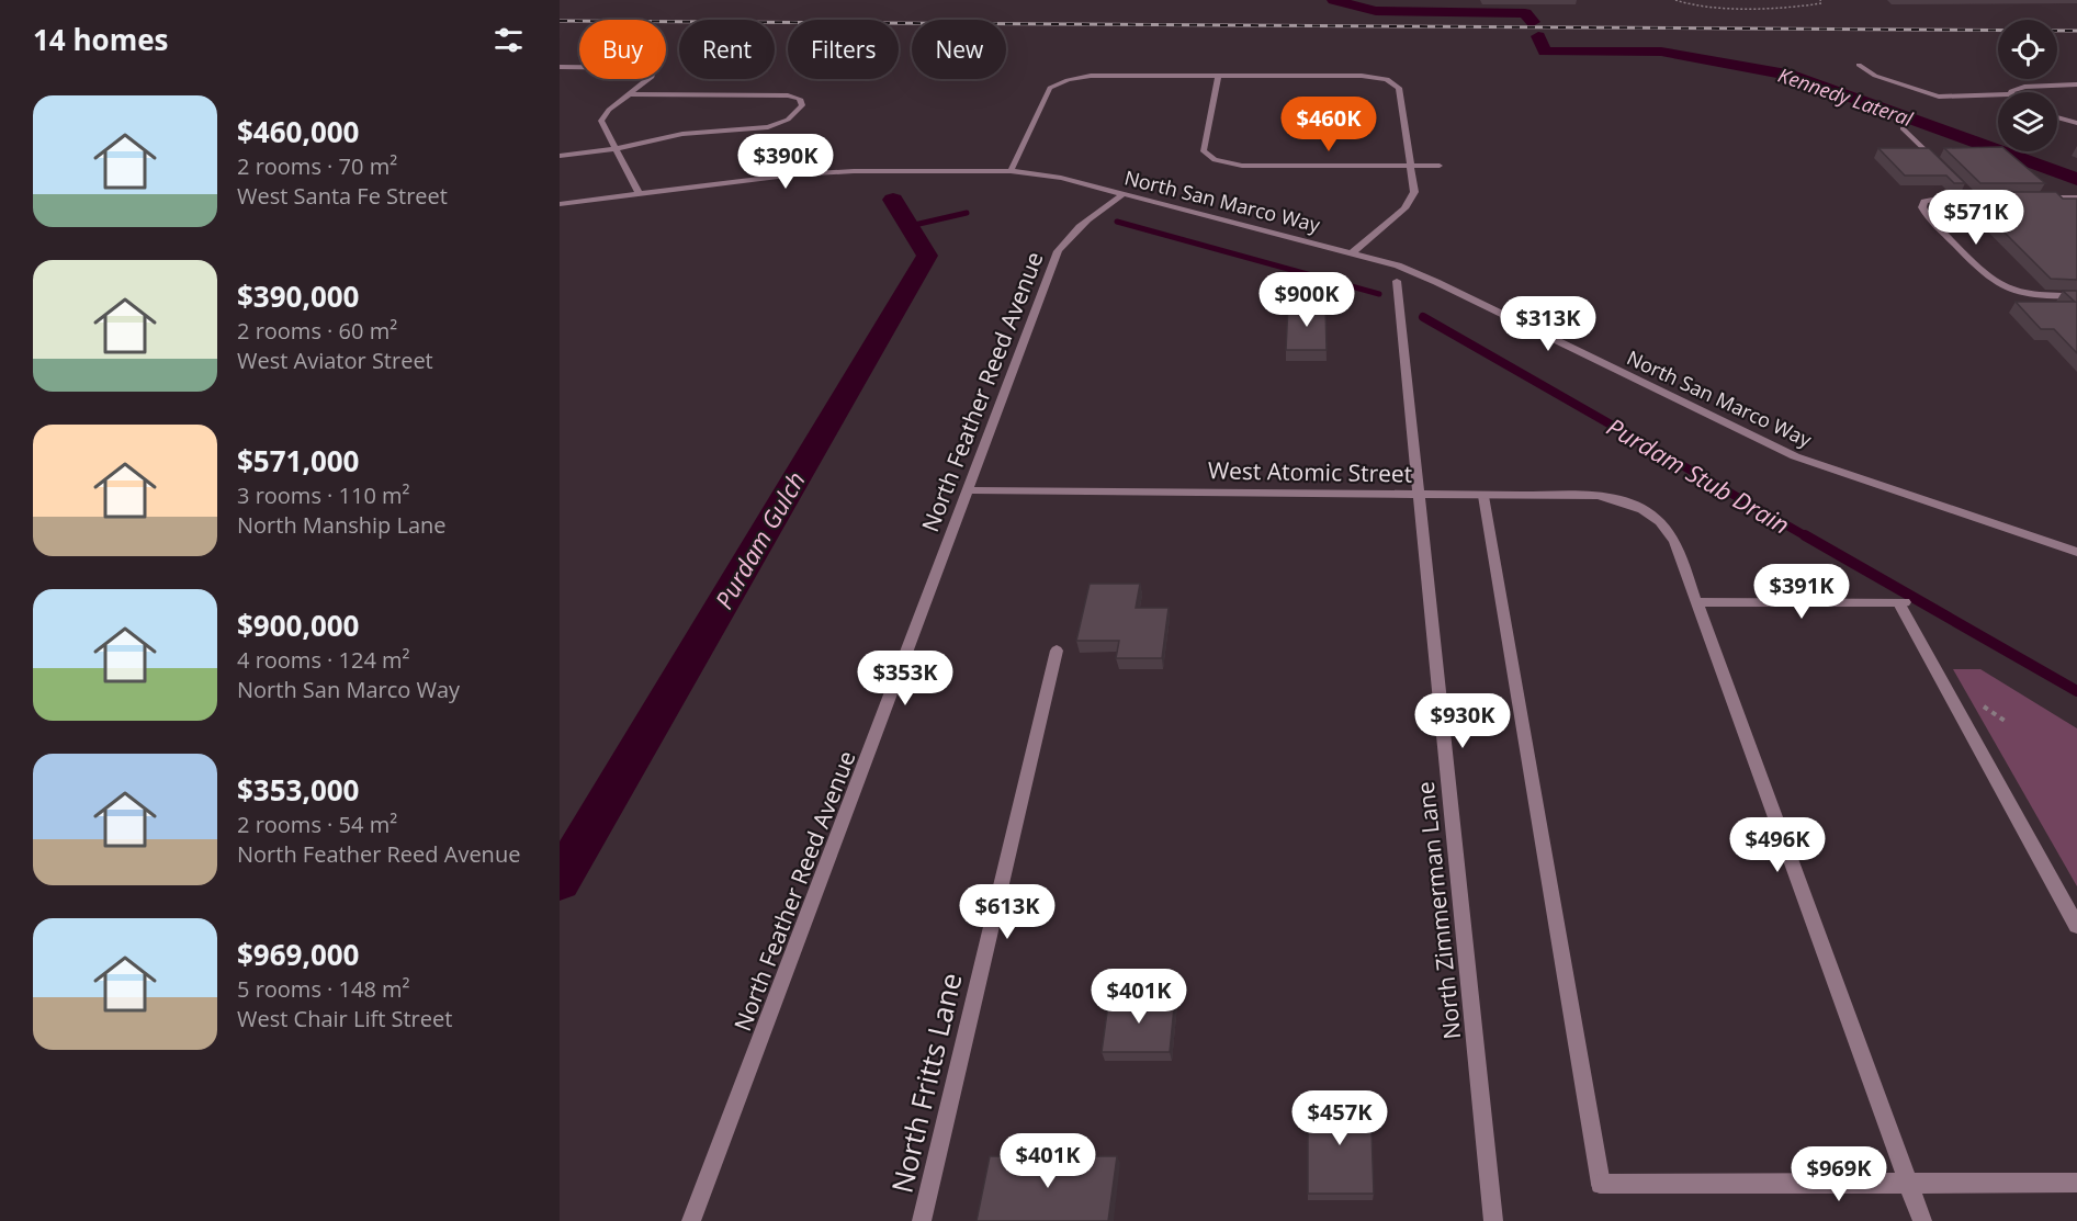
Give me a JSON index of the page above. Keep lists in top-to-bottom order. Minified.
{"streets":{"street":["North San Marco Way","North Feather Reed Avenue","West Atomic Street","North Zimmerman Lane","North Fritts Lane"]},"crossings":[["North San Marco Way","North Feather Reed Avenue"],["North Feather Reed Avenue","West Atomic Street"],["West Atomic Street","North Zimmerman Lane"]],"water":["Kennedy Lateral","Purdam Stub Drain","Purdam Gulch"],"page":{"heading":"14 homes","chip":["Buy","Rent","Filters","New"],"list":[{"name":"$460,000","note":"2 rooms · 70 m² · West Santa Fe Street"},{"name":"$390,000","note":"2 rooms · 60 m² · West Aviator Street"},{"name":"$571,000","note":"3 rooms · 110 m² · North Manship Lane"},{"name":"$900,000","note":"4 rooms · 124 m² · North San Marco Way"},{"name":"$353,000","note":"2 rooms · 54 m² · North Feather Reed Avenue"},{"name":"$969,000","note":"5 rooms · 148 m² · West Chair Lift Street"}],"price":["$460K","$390K","$571K","$900K","$313K","$391K","$353K","$930K","$496K","$613K","$401K","$457K","$401K","$969K"]}}
